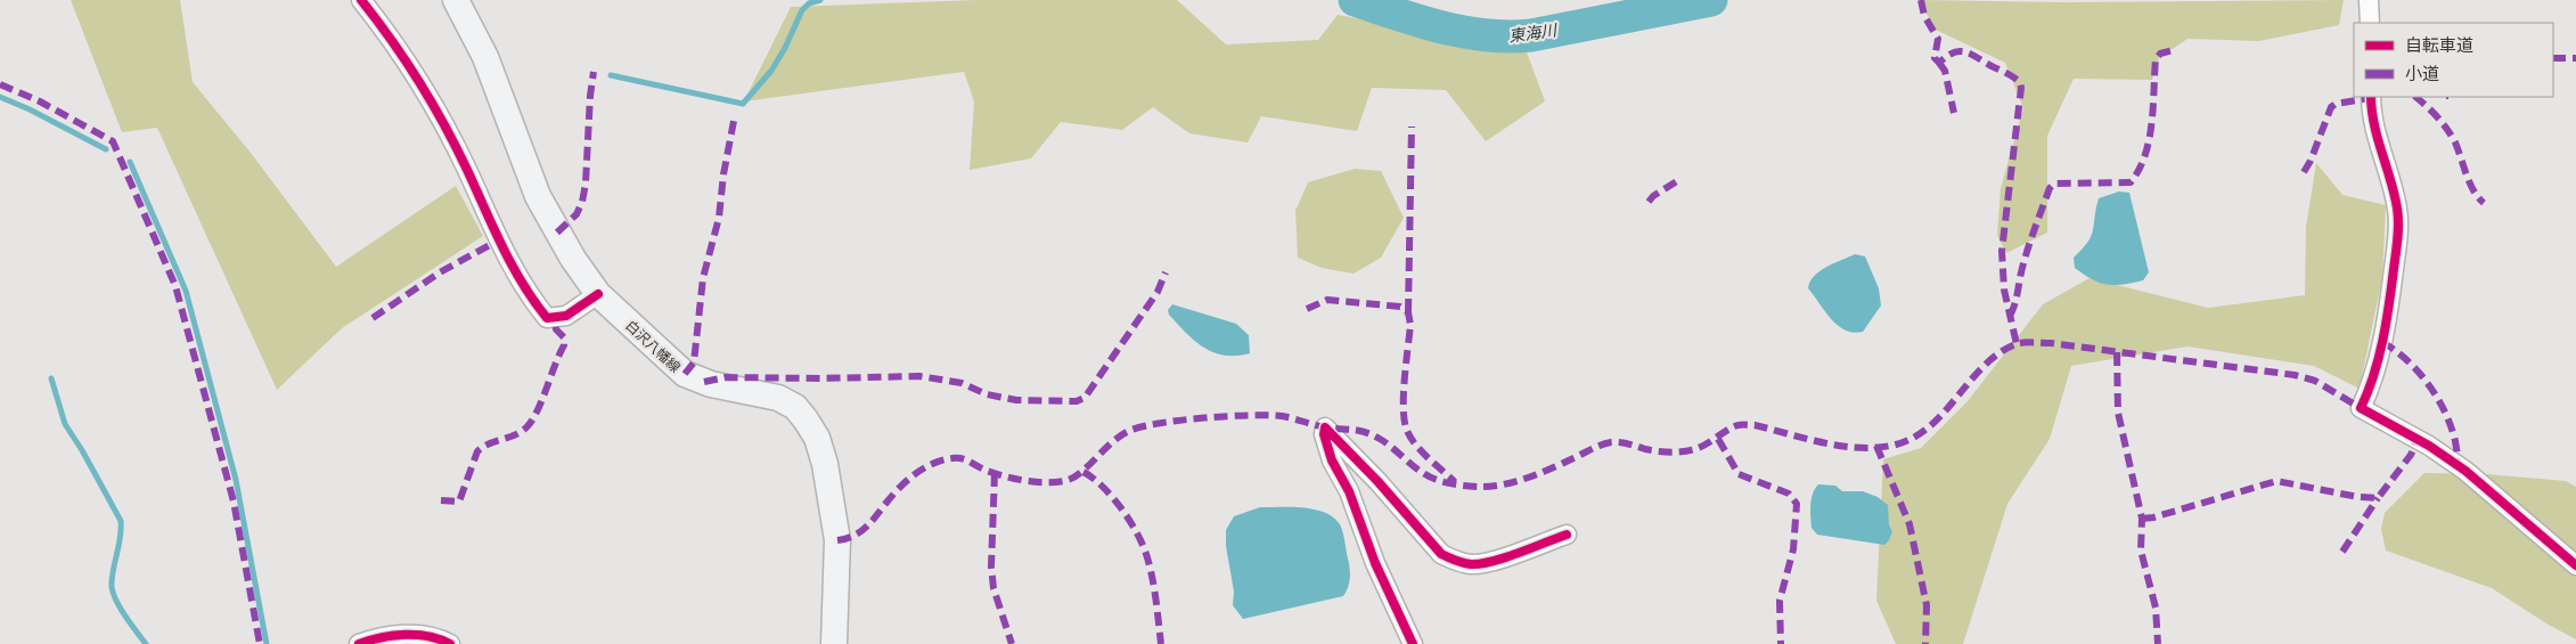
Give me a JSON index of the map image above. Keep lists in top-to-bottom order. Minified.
{"streets":{"main road":["白沢八幡線"]},"water":["東海川"],"legend":["自転車道","小道"]}
